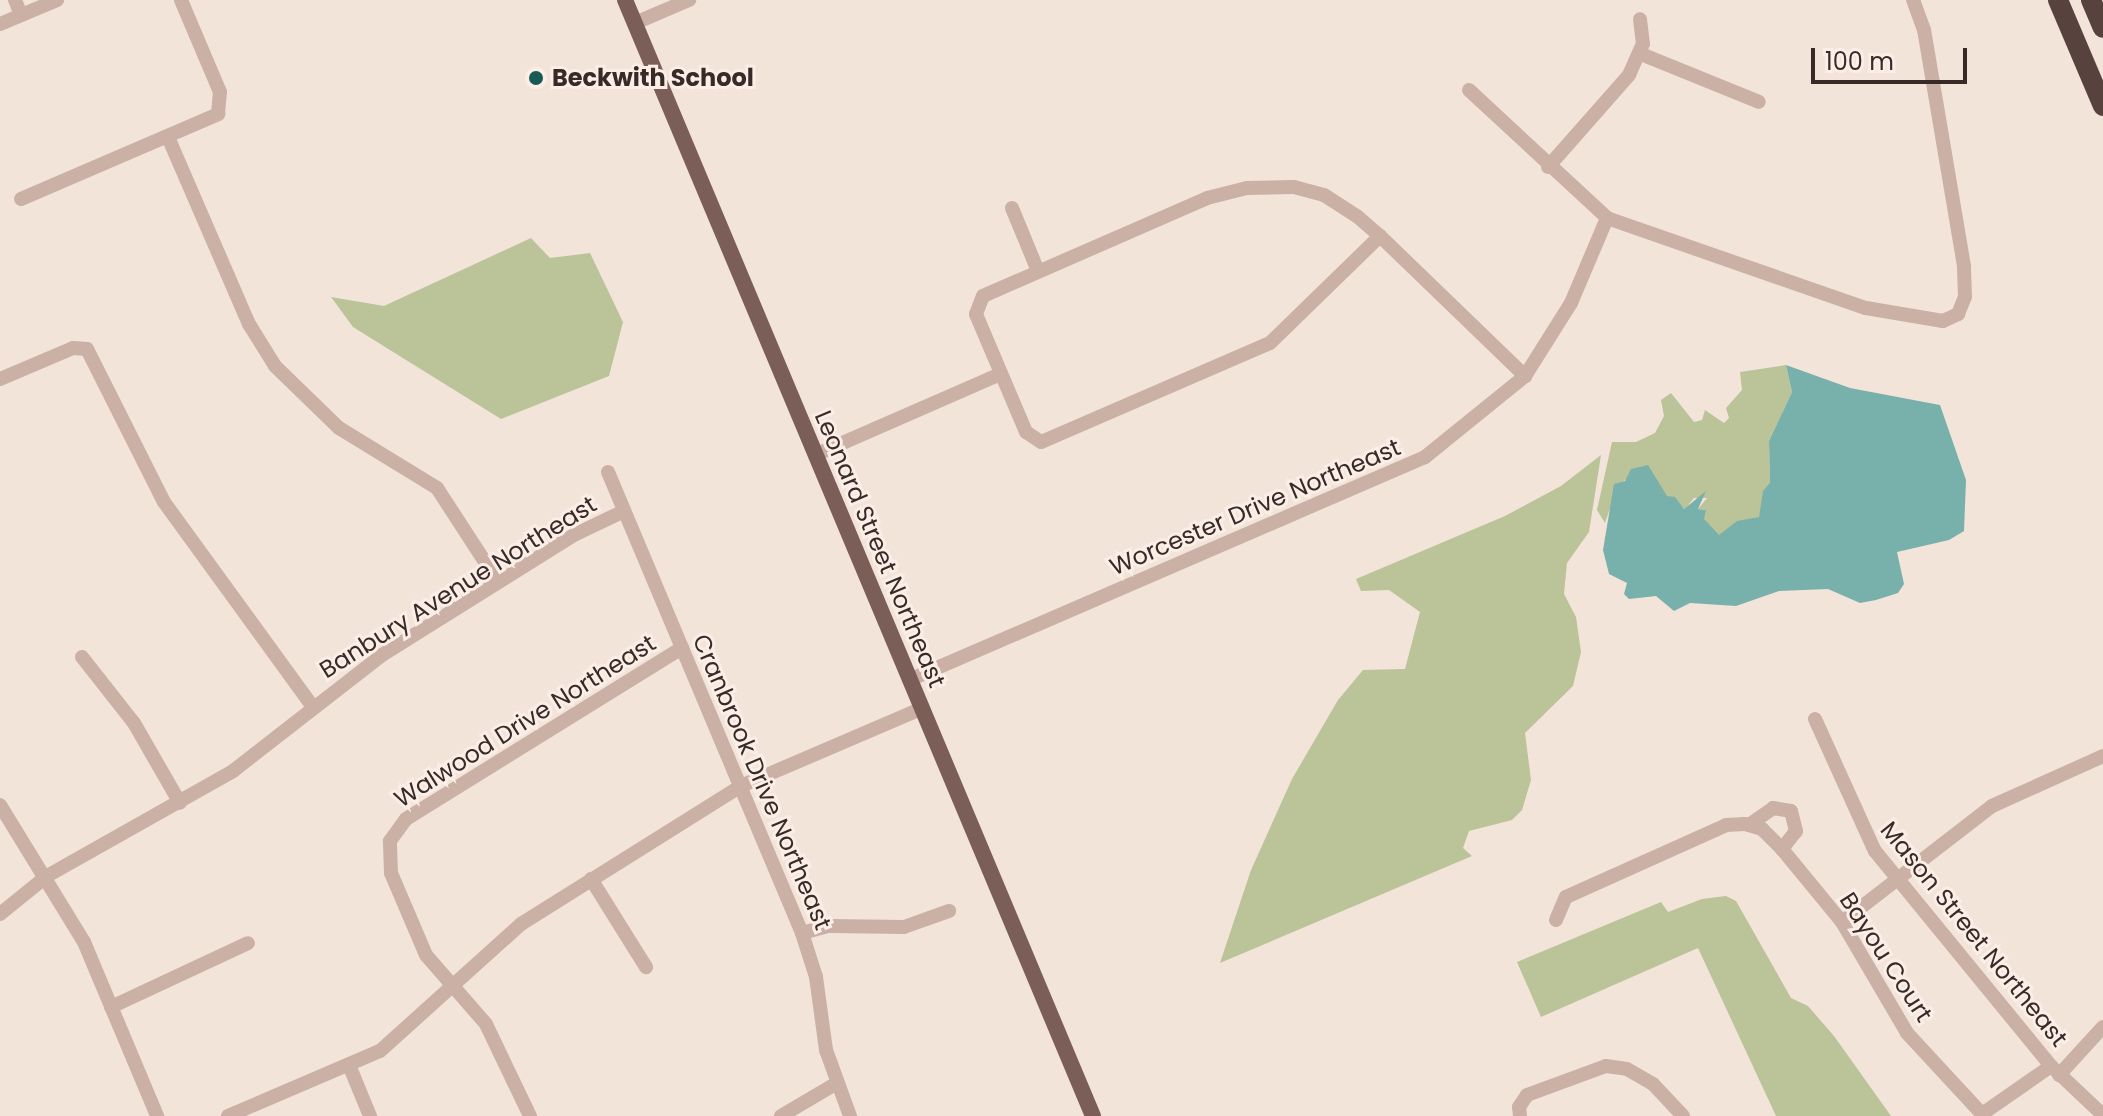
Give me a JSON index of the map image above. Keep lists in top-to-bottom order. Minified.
{"streets":{"main road":["Leonard Street Northeast"],"street":["Worcester Drive Northeast","Banbury Avenue Northeast","Walwood Drive Northeast","Cranbrook Drive Northeast","Mason Street Northeast","Bayou Court"]},"crossings":[["Worcester Drive Northeast","Leonard Street Northeast"],["Banbury Avenue Northeast","Cranbrook Drive Northeast"],["Walwood Drive Northeast","Cranbrook Drive Northeast"],["Mason Street Northeast","Bayou Court"]],"places":["Beckwith School"],"scale_bar":"100 m"}
